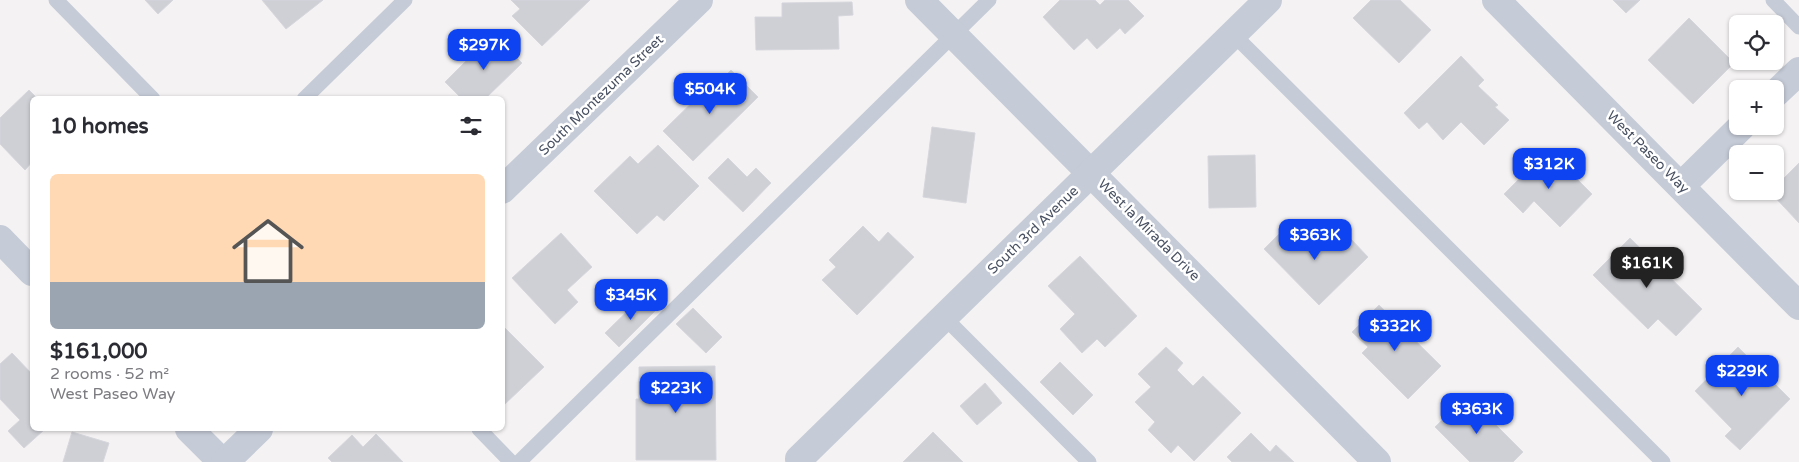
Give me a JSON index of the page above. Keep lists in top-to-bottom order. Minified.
{"streets":{"street":["South Montezuma Street","West Paseo Way","South 3rd Avenue","West la Mirada Drive"]},"crossings":[["South 3rd Avenue","West la Mirada Drive"]],"page":{"map_buttons":["+","−"],"price":["$297K","$504K","$312K","$363K","$161K","$345K","$332K","$229K","$223K","$363K"],"heading":"10 homes","list":[{"name":"$161,000","note":"2 rooms · 52 m² · West Paseo Way"}]}}
